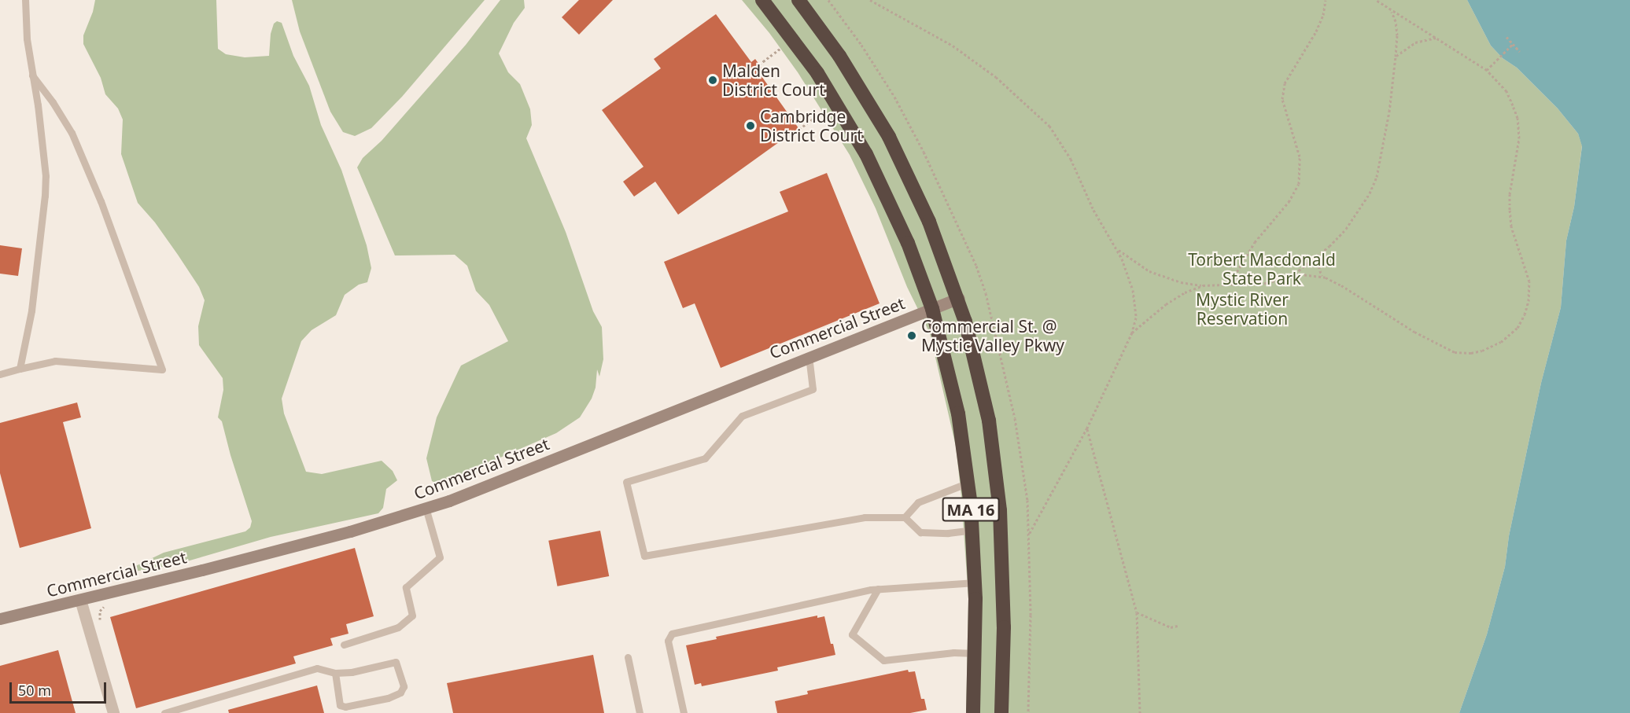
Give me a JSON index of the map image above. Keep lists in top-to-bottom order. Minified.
{"streets":{"highway":["MA 16"],"street":["Commercial Street"]},"crossings":[["Commercial Street","MA 16"]],"parks":["Torbert Macdonald State Park","Mystic River Reservation"],"places":["Malden District Court","Cambridge District Court","Commercial St. @ Mystic Valley Pkwy"],"scale_bar":"50 m"}
